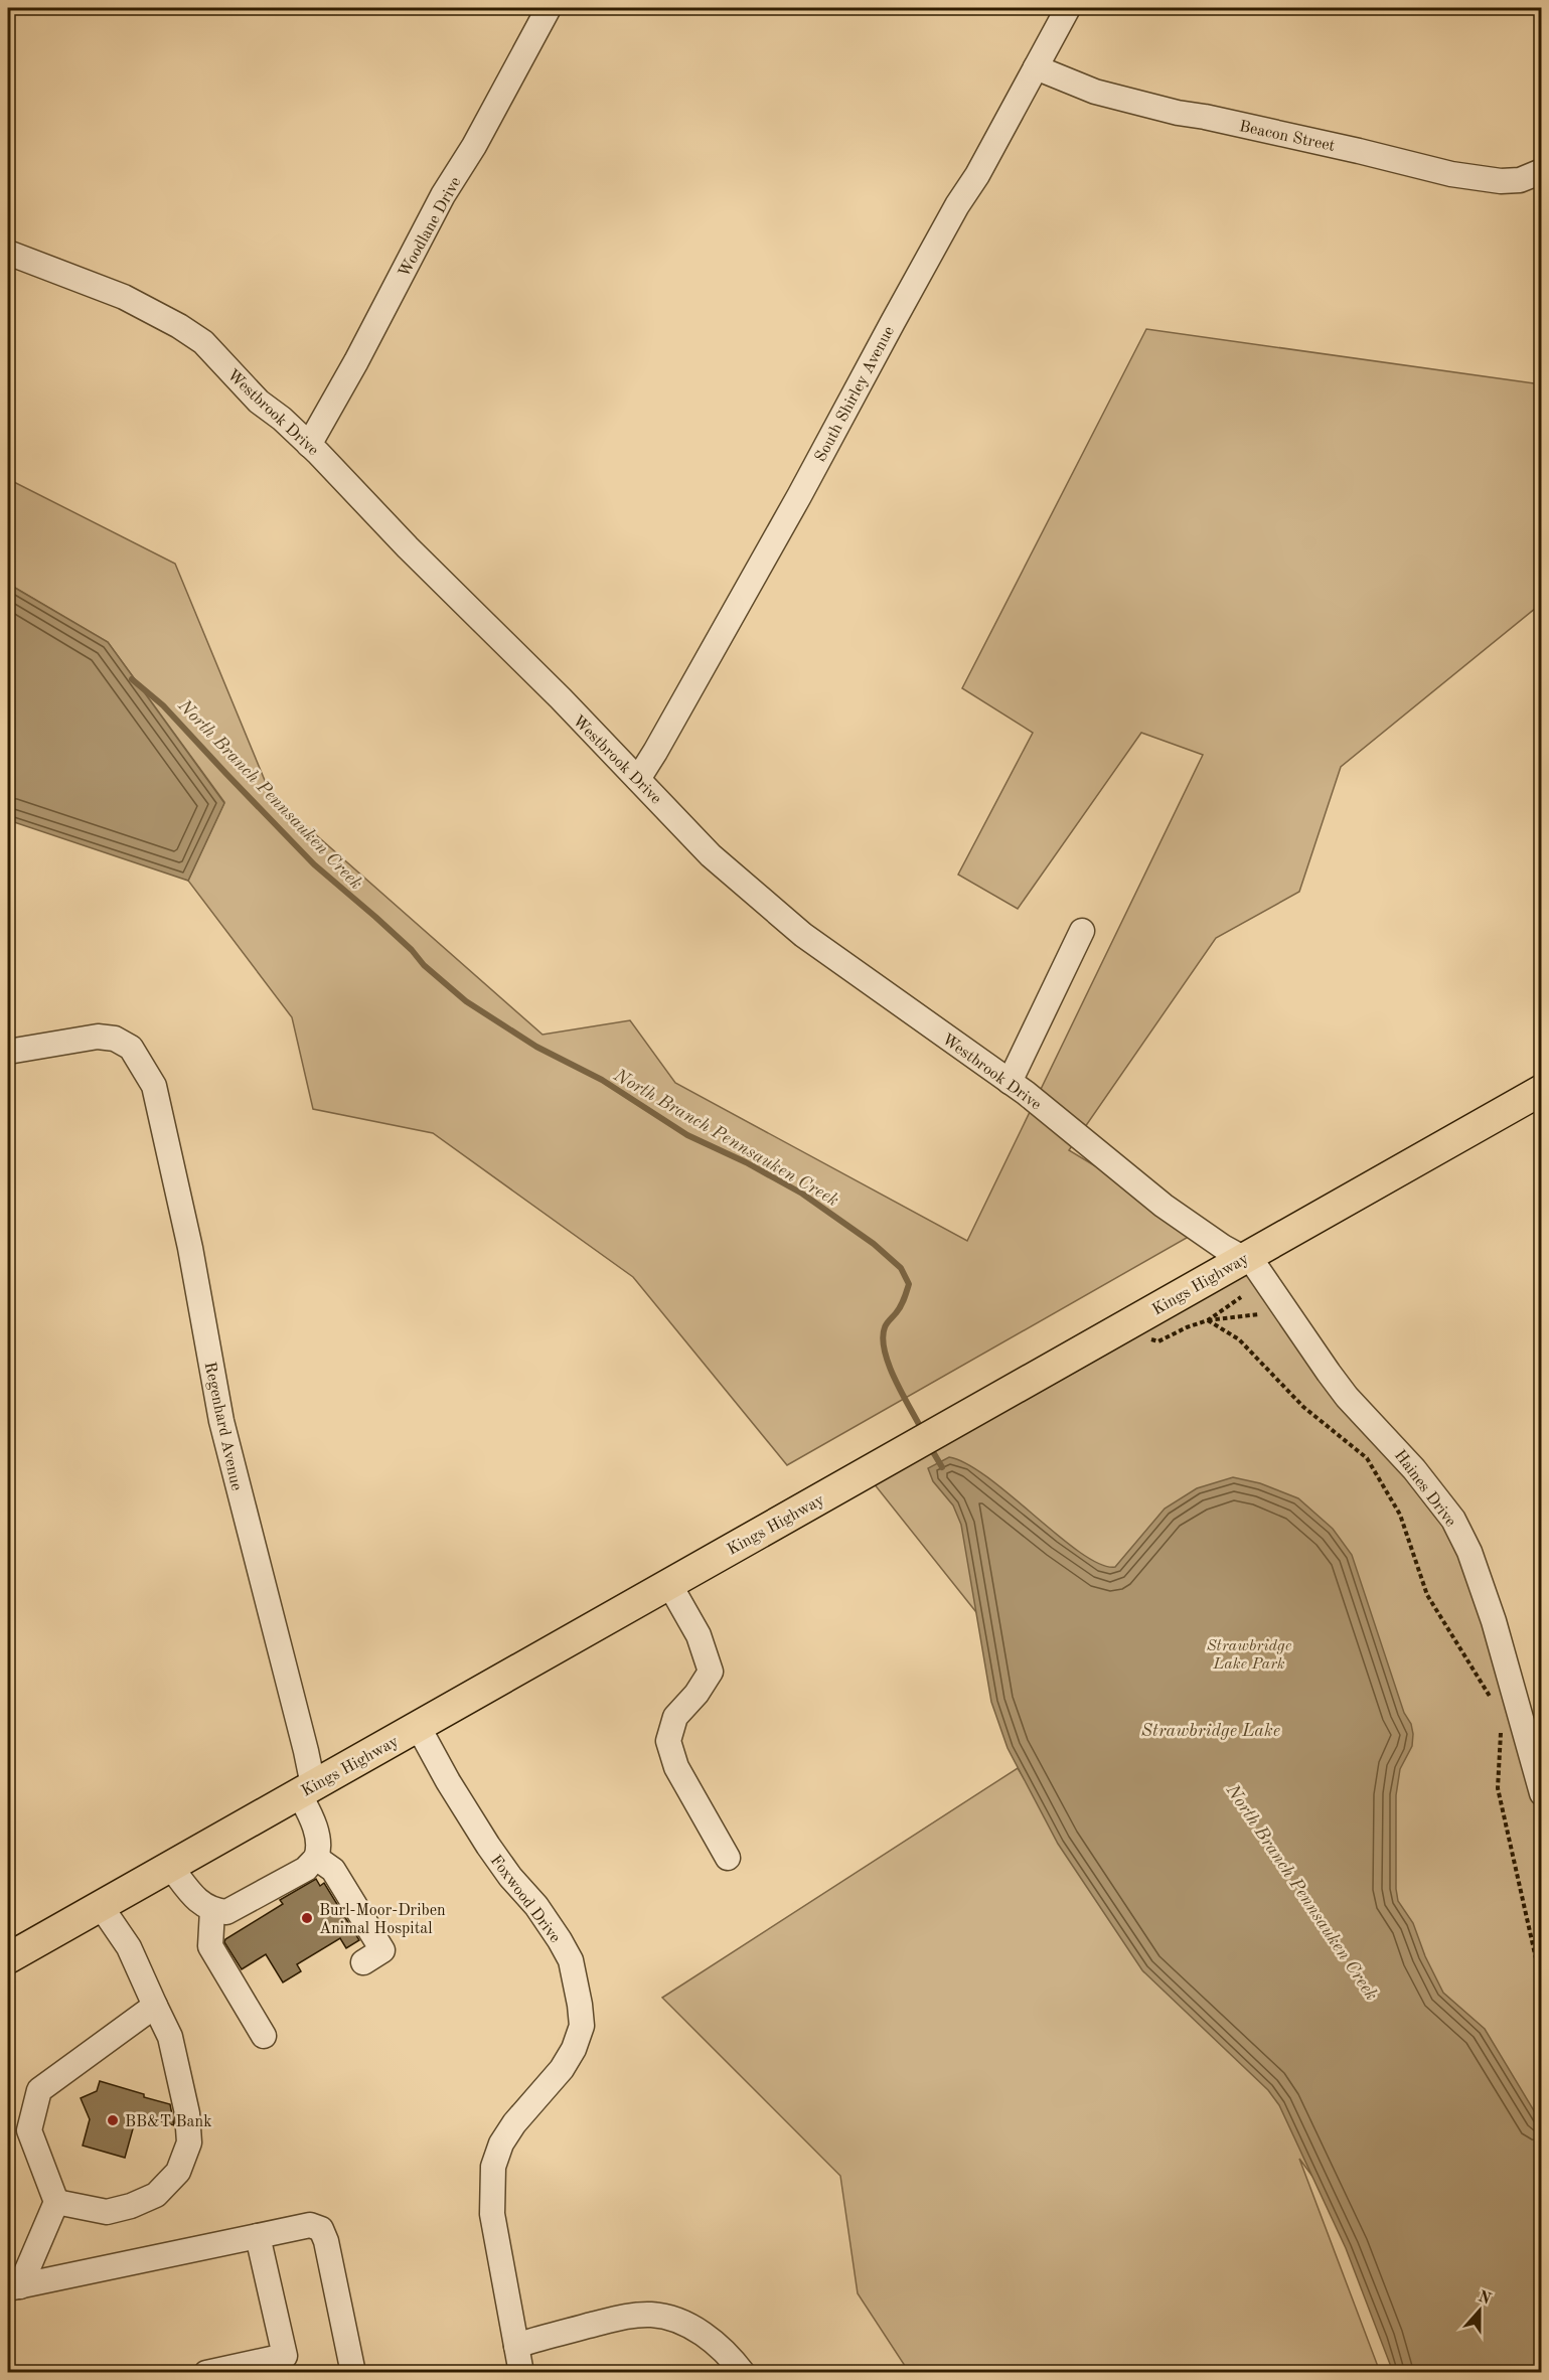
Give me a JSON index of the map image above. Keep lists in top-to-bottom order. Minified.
{"streets":{"main road":["Kings Highway"],"street":["Beacon Street","Woodlane Drive","South Shirley Avenue","Westbrook Drive","Regenhard Avenue","Haines Drive","Foxwood Drive"]},"crossings":[["Beacon Street","South Shirley Avenue"],["Woodlane Drive","Westbrook Drive"],["South Shirley Avenue","Westbrook Drive"],["Westbrook Drive","Kings Highway"],["Westbrook Drive","Haines Drive"],["Kings Highway","Regenhard Avenue"],["Kings Highway","Haines Drive"],["Kings Highway","Foxwood Drive"]],"water":["North Branch Pennsauken Creek","Strawbridge Lake"],"parks":["Strawbridge Lake Park"],"places":["Burl-Moor-Driben Animal Hospital","BB&T Bank"],"north":"top"}
